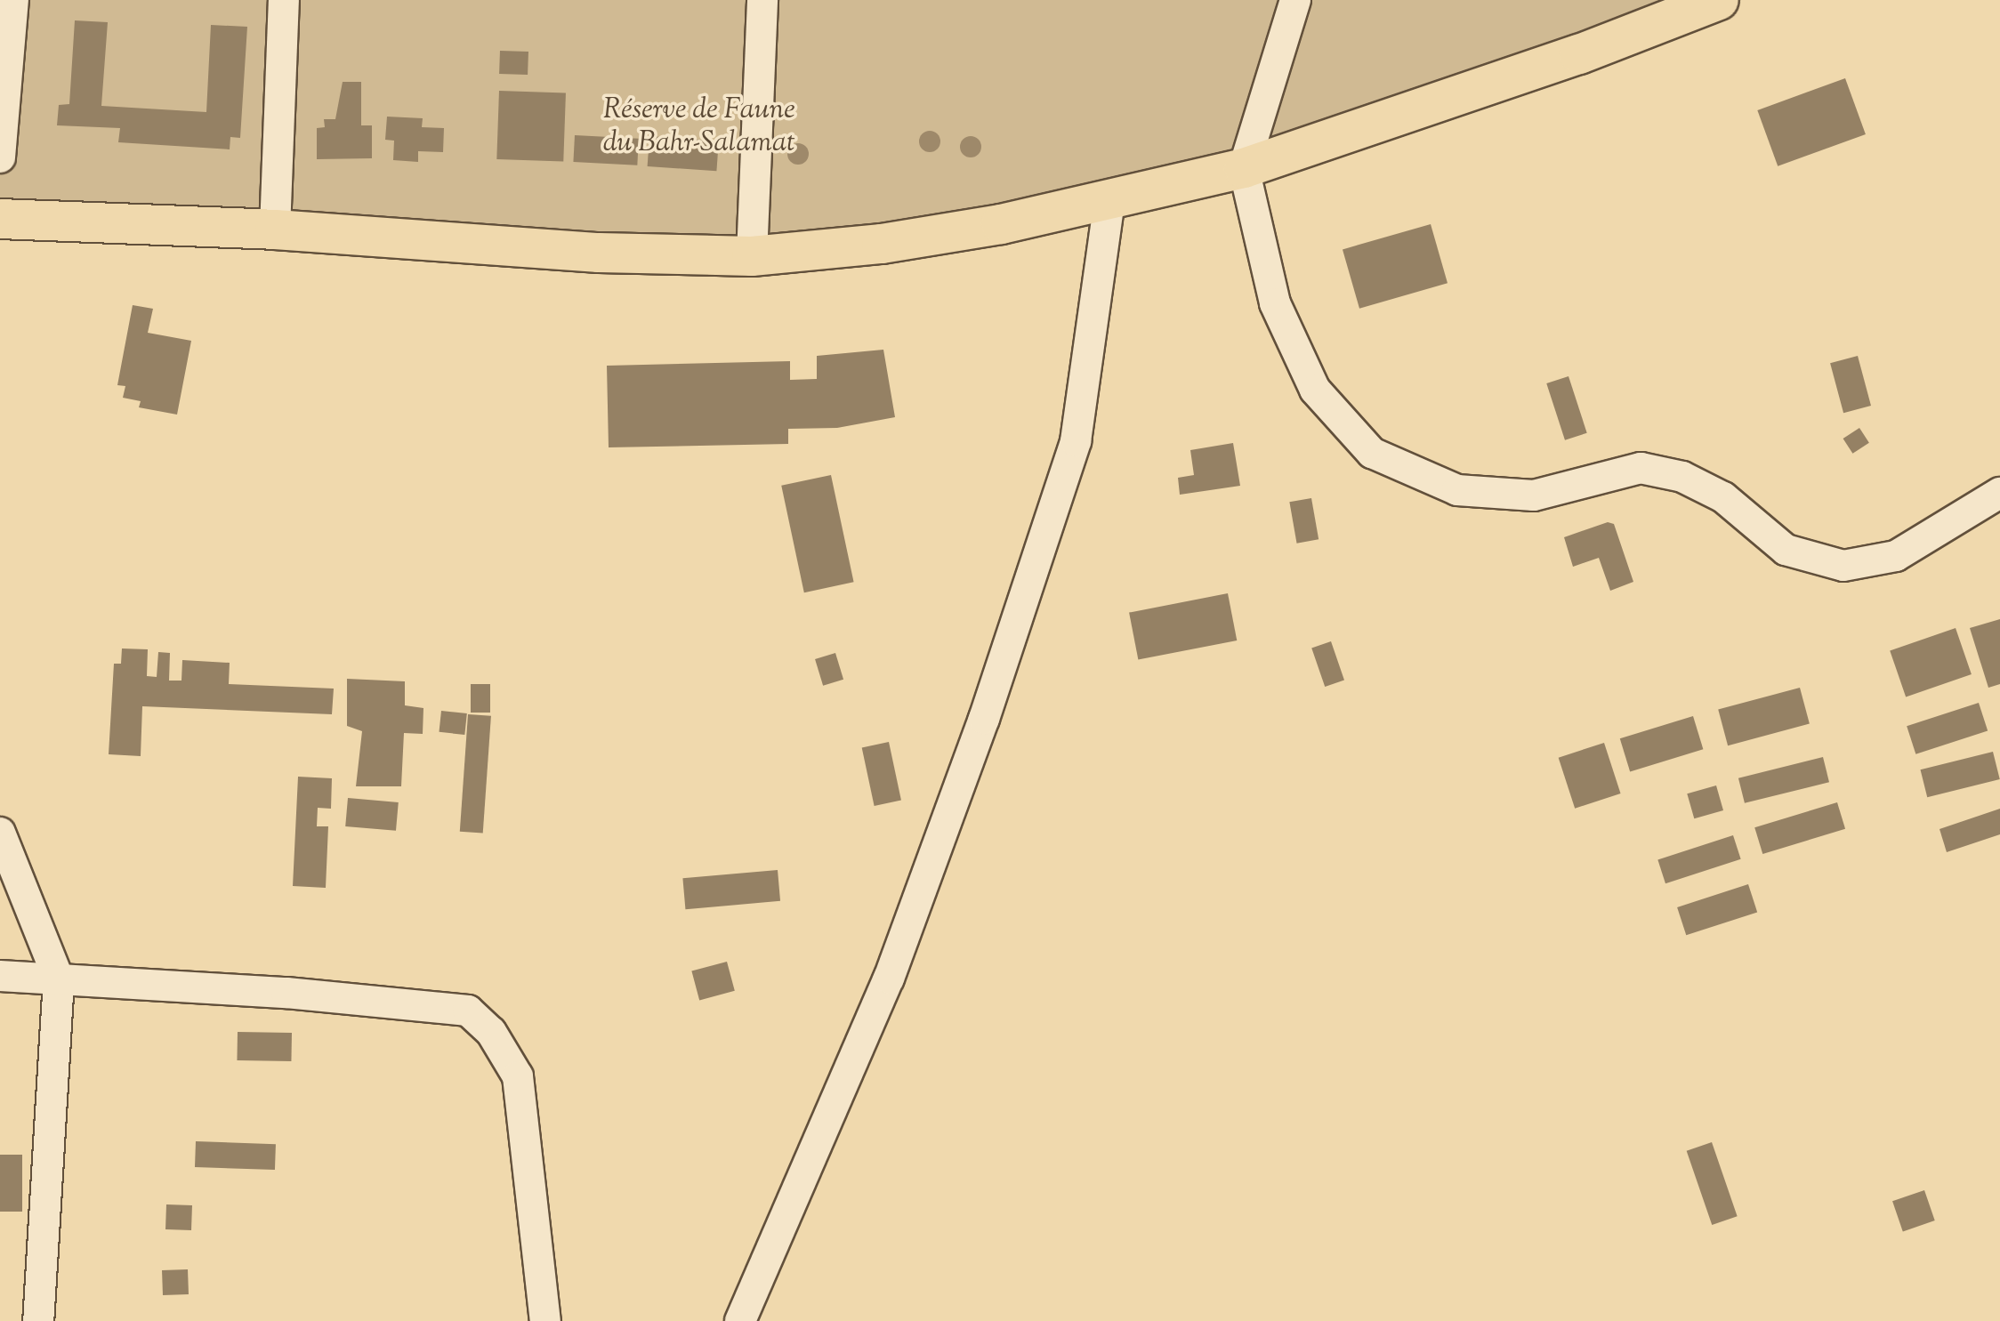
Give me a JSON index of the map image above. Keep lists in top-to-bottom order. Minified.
{"parks":["Réserve de Faune du Bahr-Salamat"]}
